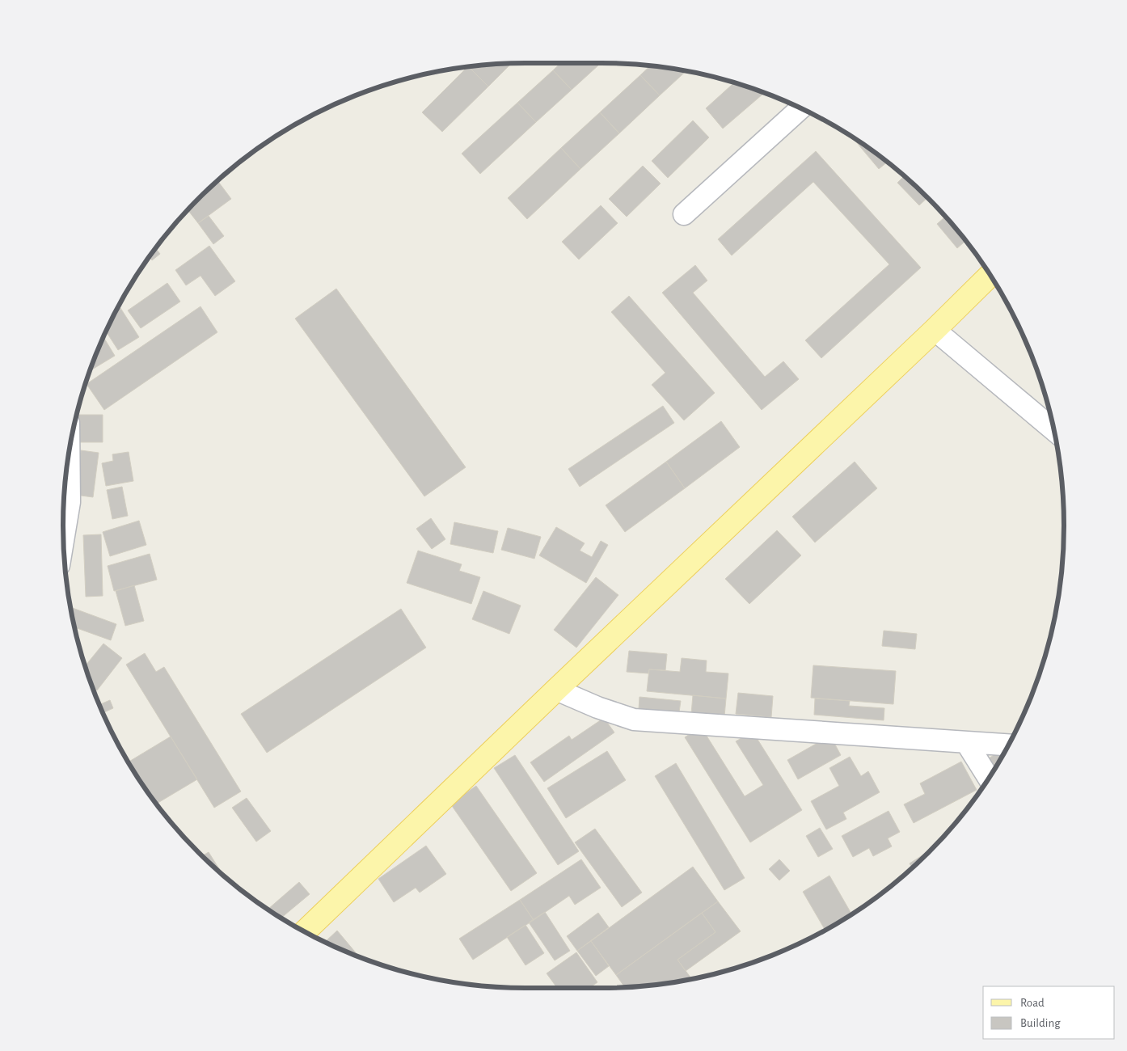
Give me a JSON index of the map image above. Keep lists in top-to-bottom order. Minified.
{"legend":["Road","Building"]}
